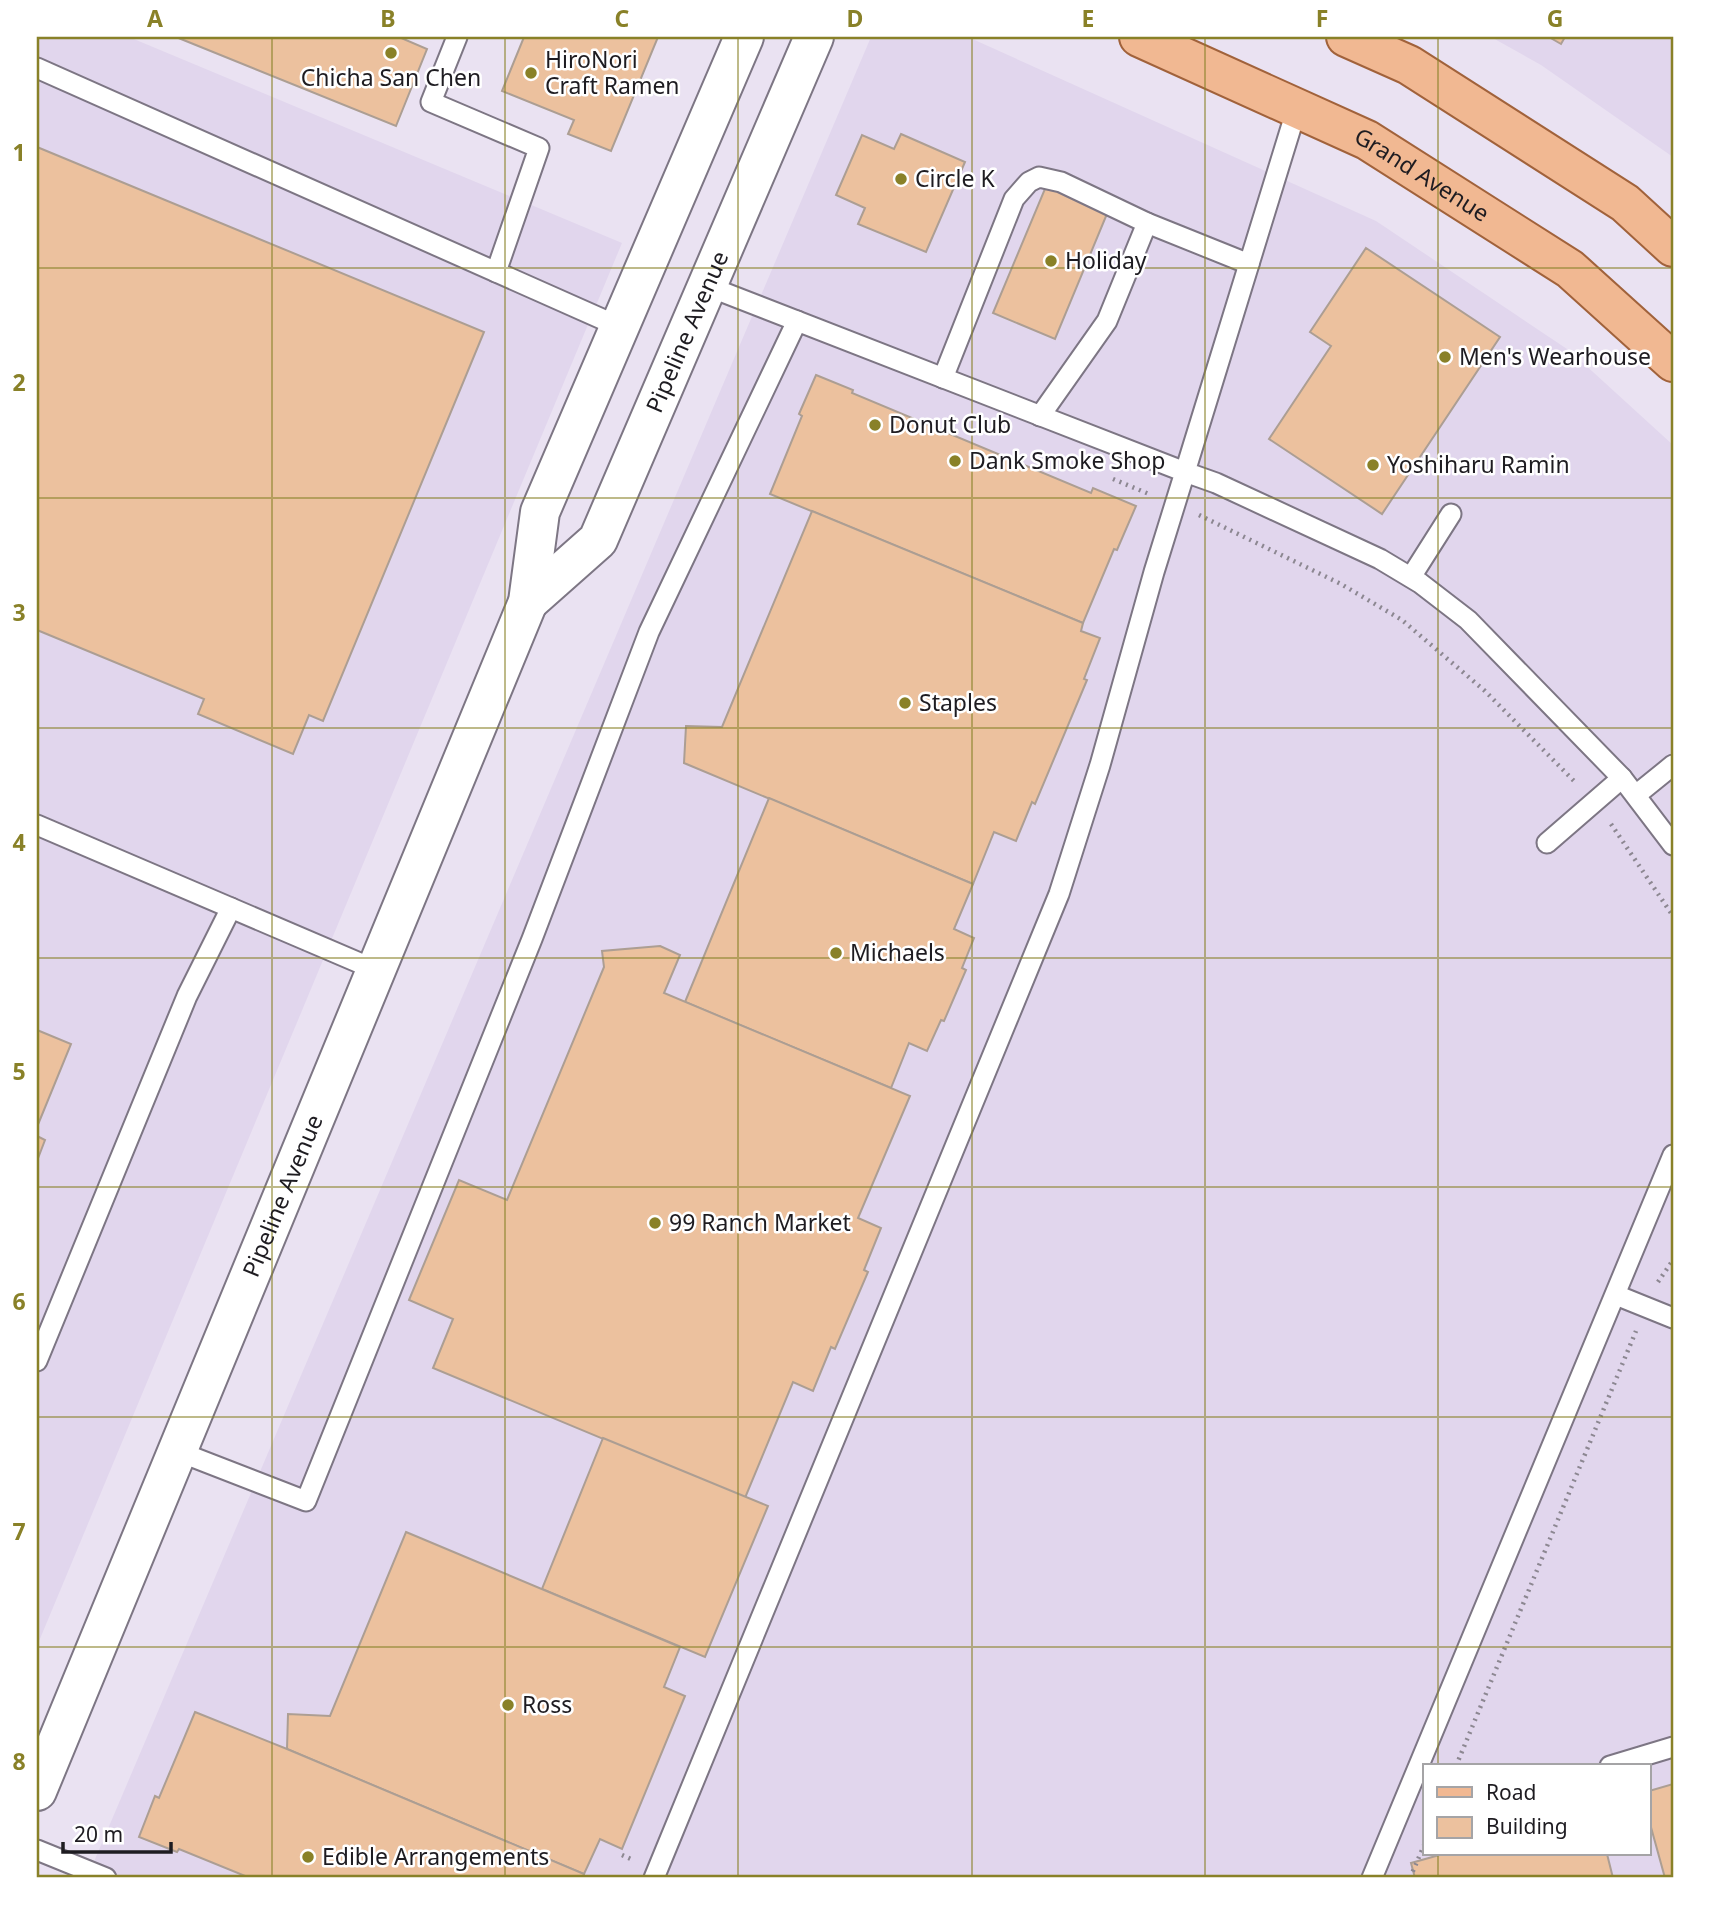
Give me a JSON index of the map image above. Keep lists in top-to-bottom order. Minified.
{"streets":{"main road":["Grand Avenue","Pipeline Avenue"]},"places":["Chicha San Chen","HiroNori Craft Ramen","Circle K","Holiday","Men's Wearhouse","Donut Club","Dank Smoke Shop","Yoshiharu Ramin","Staples","Michaels","99 Ranch Market","Ross","Edible Arrangements"],"legend":["Road","Building"],"scale_bar":"20 m","grid":{"columns":["A","B","C","D","E","F","G"],"rows":["1","2","3","4","5","6","7","8"]}}
